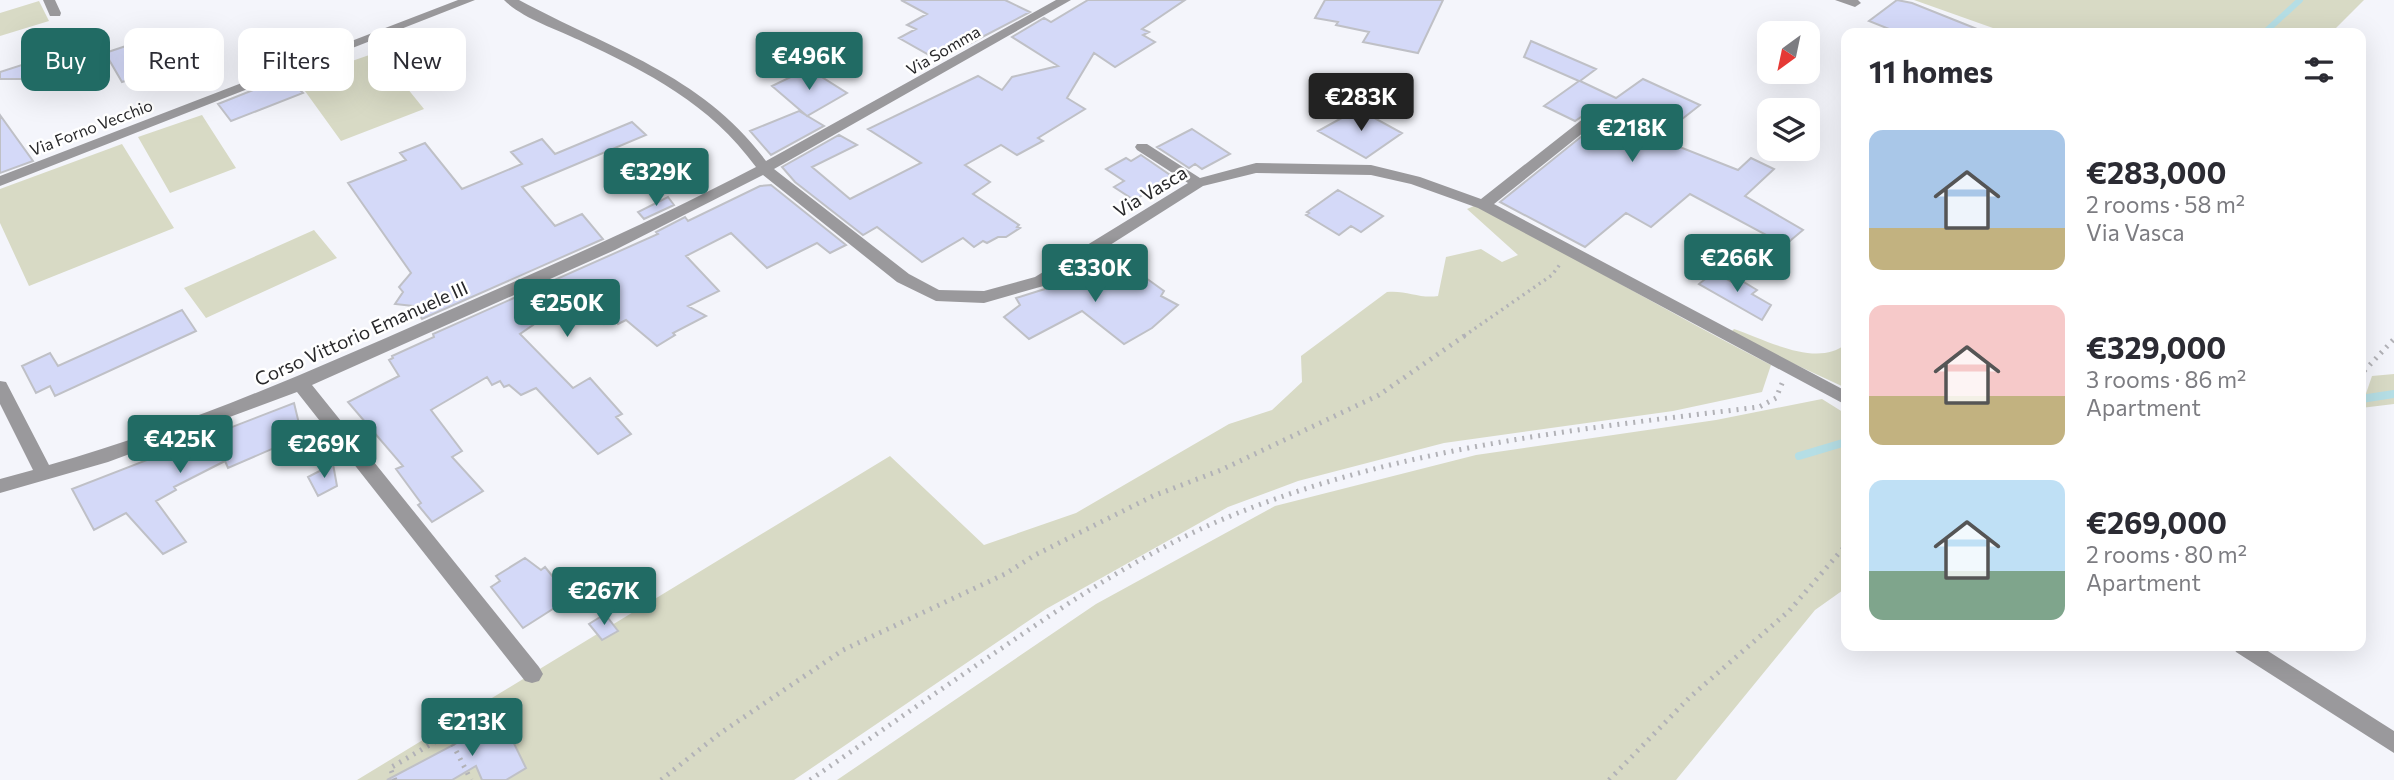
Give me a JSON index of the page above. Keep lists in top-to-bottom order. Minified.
{"streets":{"street":["Via Somma","Via Forno Vecchio","Via Vasca","Corso Vittorio Emanuele III"]},"crossings":[["Via Somma","Via Vasca"],["Via Somma","Corso Vittorio Emanuele III"],["Via Vasca","Corso Vittorio Emanuele III"]],"north":"bottom left","page":{"chip":["Buy","Rent","Filters","New"],"heading":"11 homes","price":["€496K","€283K","€218K","€329K","€266K","€330K","€250K","€425K","€269K","€267K","€213K"],"list":[{"name":"€283,000","note":"2 rooms · 58 m² · Via Vasca"},{"name":"€329,000","note":"3 rooms · 86 m² · Apartment"},{"name":"€269,000","note":"2 rooms · 80 m² · Apartment"}]}}
